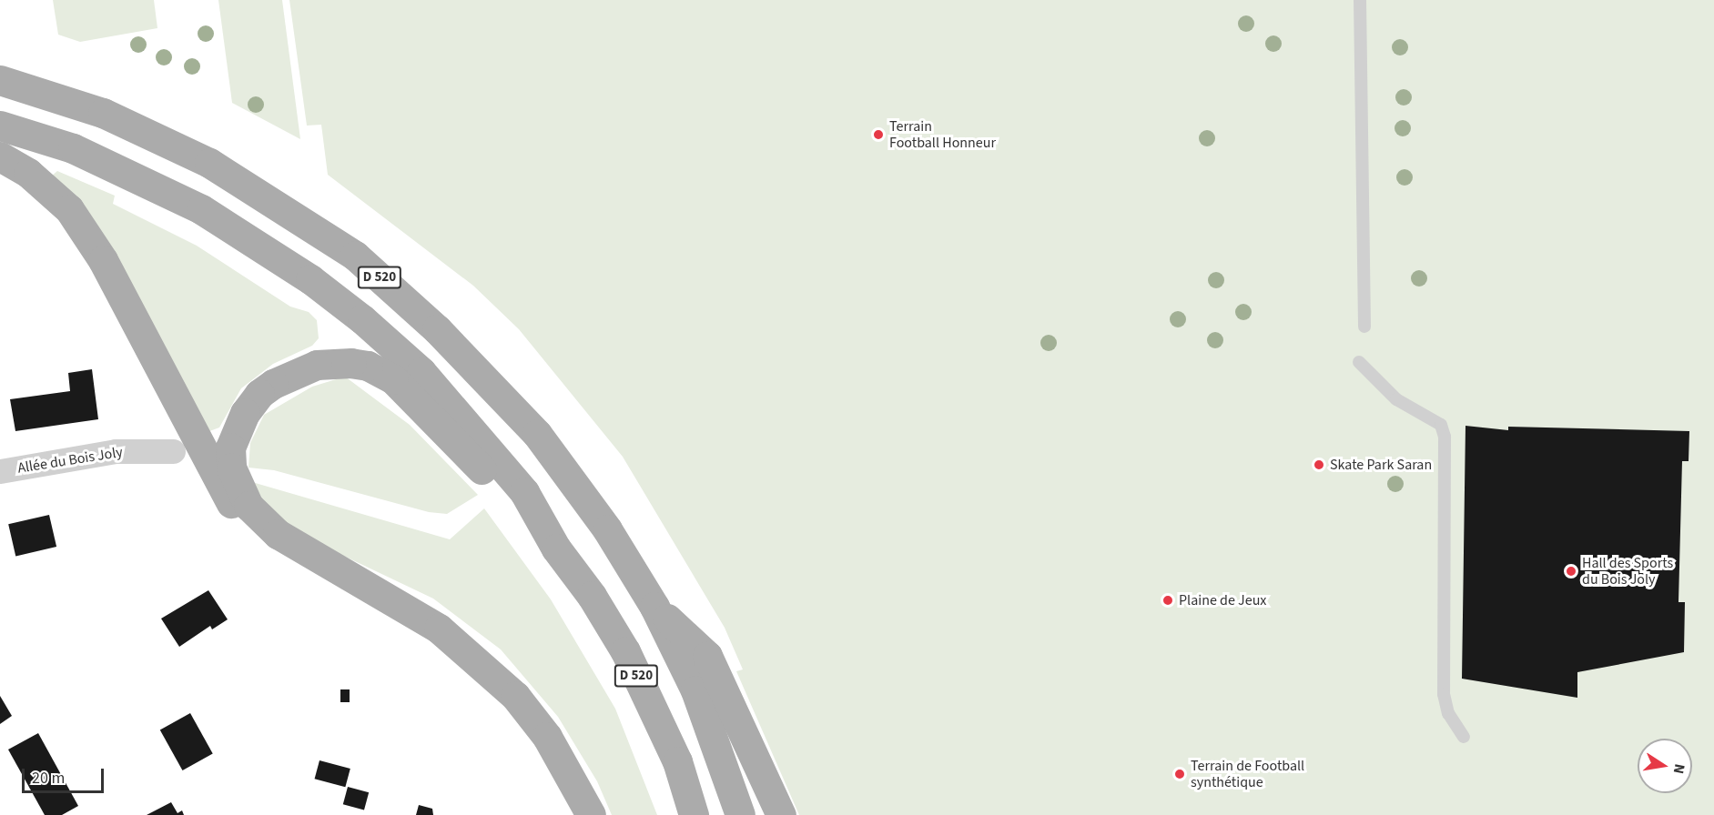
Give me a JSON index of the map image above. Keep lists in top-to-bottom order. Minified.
{"streets":{"main road":["D 520"],"street":["Allée du Bois Joly"]},"places":["Terrain Football Honneur","Skate Park Saran","Hall des Sports du Bois Joly","Plaine de Jeux","Terrain de Football synthétique"],"scale_bar":"20 m","north":"right"}
